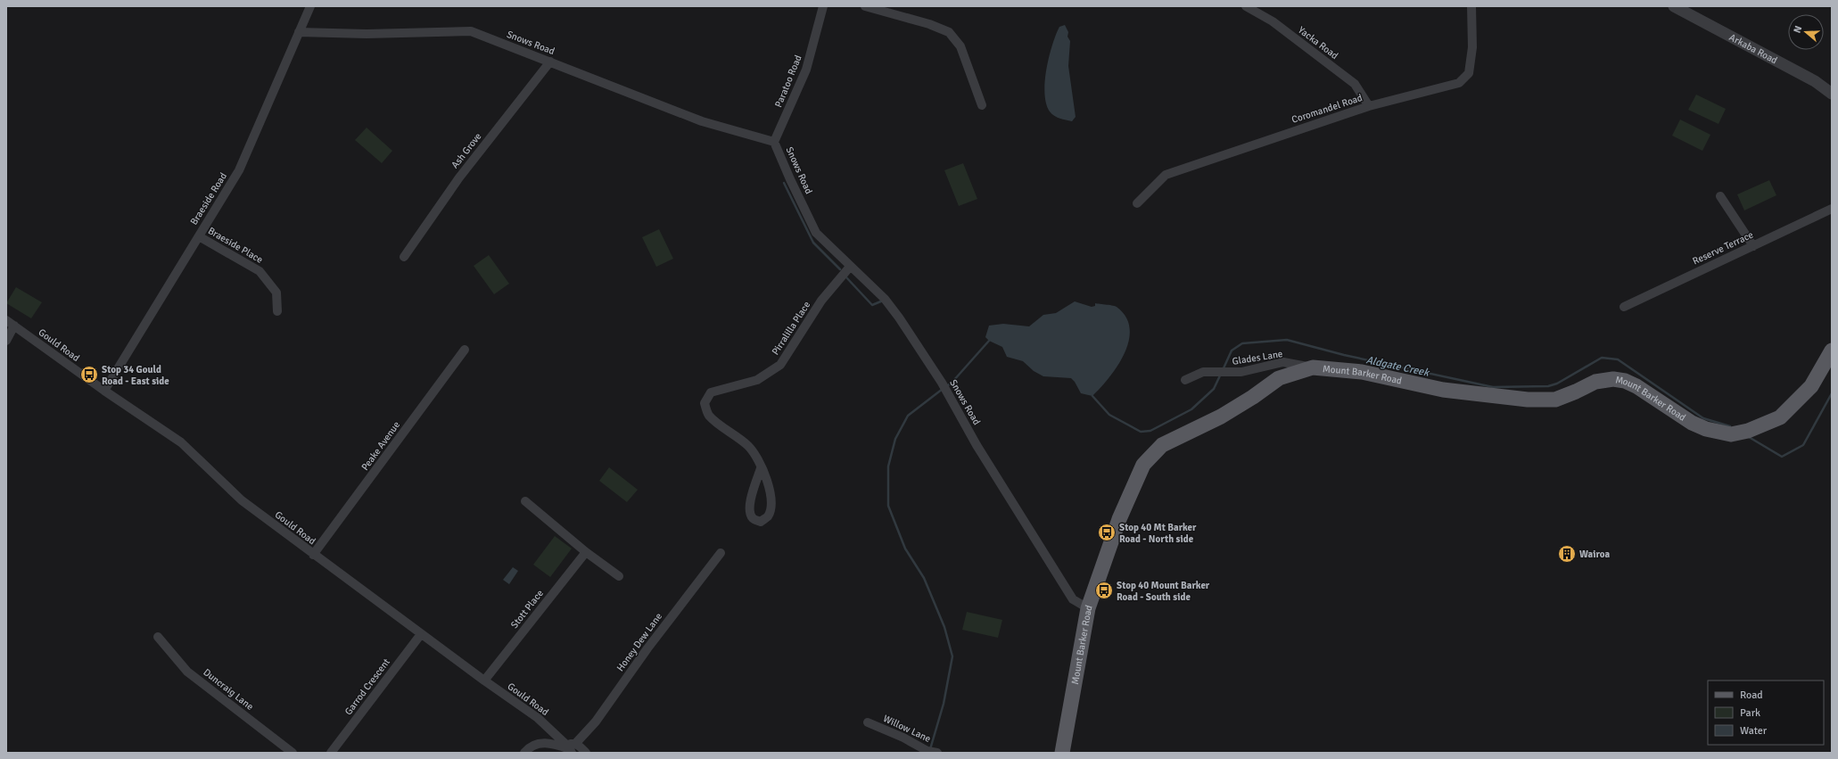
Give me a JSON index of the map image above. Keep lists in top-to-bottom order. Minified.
{"streets":{"main road":["Mount Barker Road"],"street":["Snows Road","Yacka Road","Arkaba Road","Paratoo Road","Coromandel Road","Ash Grove","Braeside Road","Braeside Place","Reserve Terrace","Pirralilla Place","Gould Road","Glades Lane","Peake Avenue","Stott Place","Honey Dew Lane","Garrod Crescent","Duncraig Lane","Willow Lane"]},"crossings":[["Snows Road","Paratoo Road"],["Snows Road","Ash Grove"],["Snows Road","Braeside Road"],["Snows Road","Pirralilla Place"],["Snows Road","Mount Barker Road"],["Yacka Road","Coromandel Road"],["Braeside Road","Braeside Place"],["Braeside Road","Gould Road"],["Gould Road","Peake Avenue"],["Gould Road","Stott Place"],["Gould Road","Honey Dew Lane"],["Gould Road","Garrod Crescent"],["Glades Lane","Mount Barker Road"]],"water":["Aldgate Creek"],"places":{"bus stop":["Stop 34 Gould Road - East side","Stop 40 Mt Barker Road - North side","Stop 40 Mount Barker Road - South side"],"building":["Wairoa"]},"legend":["Road","Park","Water"],"north":"left"}
